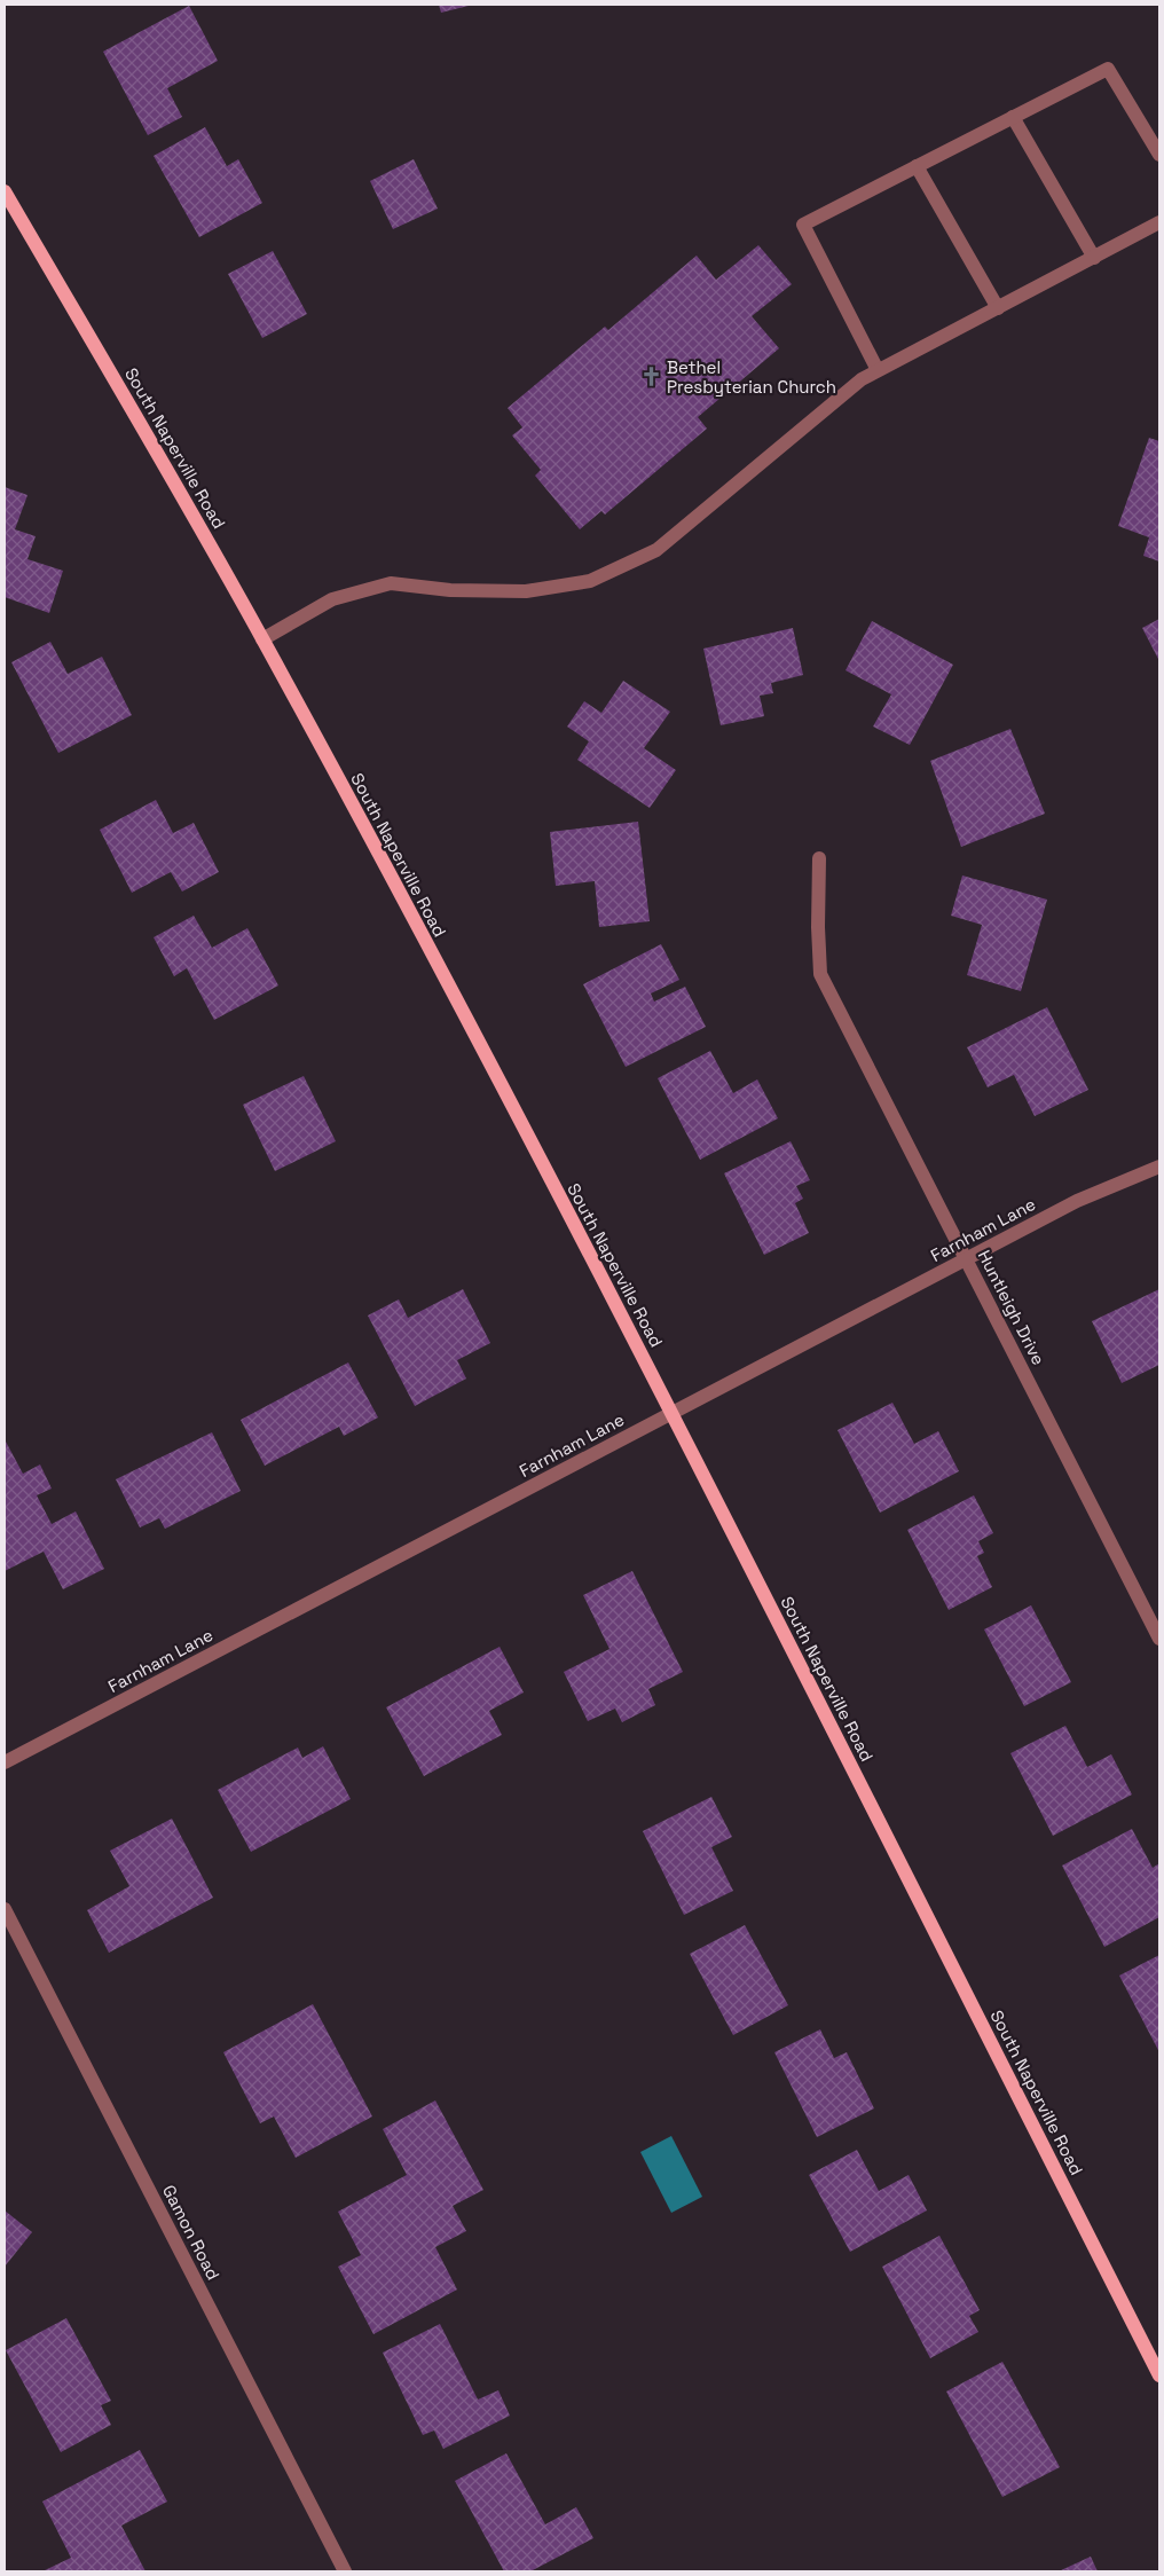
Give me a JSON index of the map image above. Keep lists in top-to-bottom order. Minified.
{"streets":{"main road":["South Naperville Road"],"street":["Farnham Lane","Huntleigh Drive","Gamon Road"]},"crossings":[["South Naperville Road","Farnham Lane"],["Farnham Lane","Huntleigh Drive"]],"places":{"church":["Bethel Presbyterian Church"]}}
